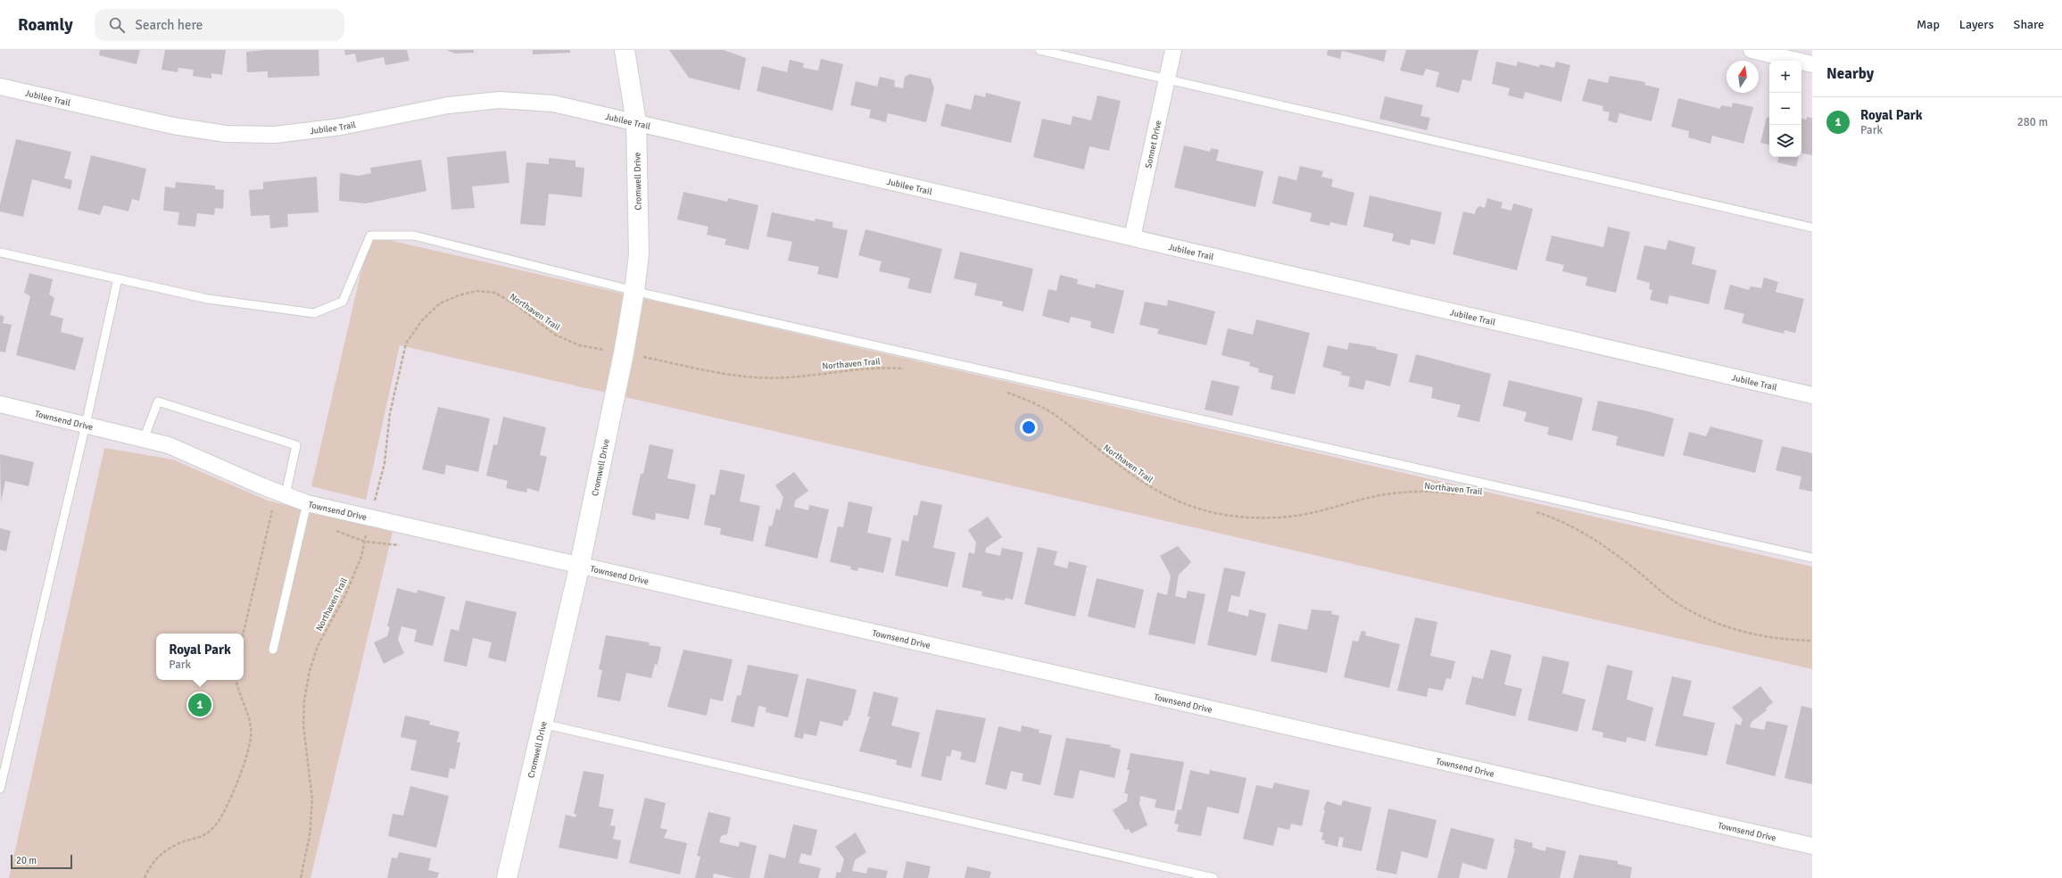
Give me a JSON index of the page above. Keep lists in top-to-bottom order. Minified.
{"streets":{"street":["Jubilee Trail","Sonnet Drive","Cromwell Drive","Townsend Drive"],"path":["Northaven Trail"]},"crossings":[["Jubilee Trail","Sonnet Drive"],["Jubilee Trail","Cromwell Drive"],["Cromwell Drive","Northaven Trail"],["Cromwell Drive","Townsend Drive"],["Northaven Trail","Townsend Drive"]],"scale_bar":"20 m","north":"top","page":{"header":"Roamly","search":"Search here","nav":["Map","Layers","Share"],"heading":"Nearby","map_buttons":["+","−"],"list":[{"mark":"1","name":"Royal Park","note":"Park","value":"280 m"}],"popup":["Royal Park","Park"],"pins":"1","scale":"20 m"}}
